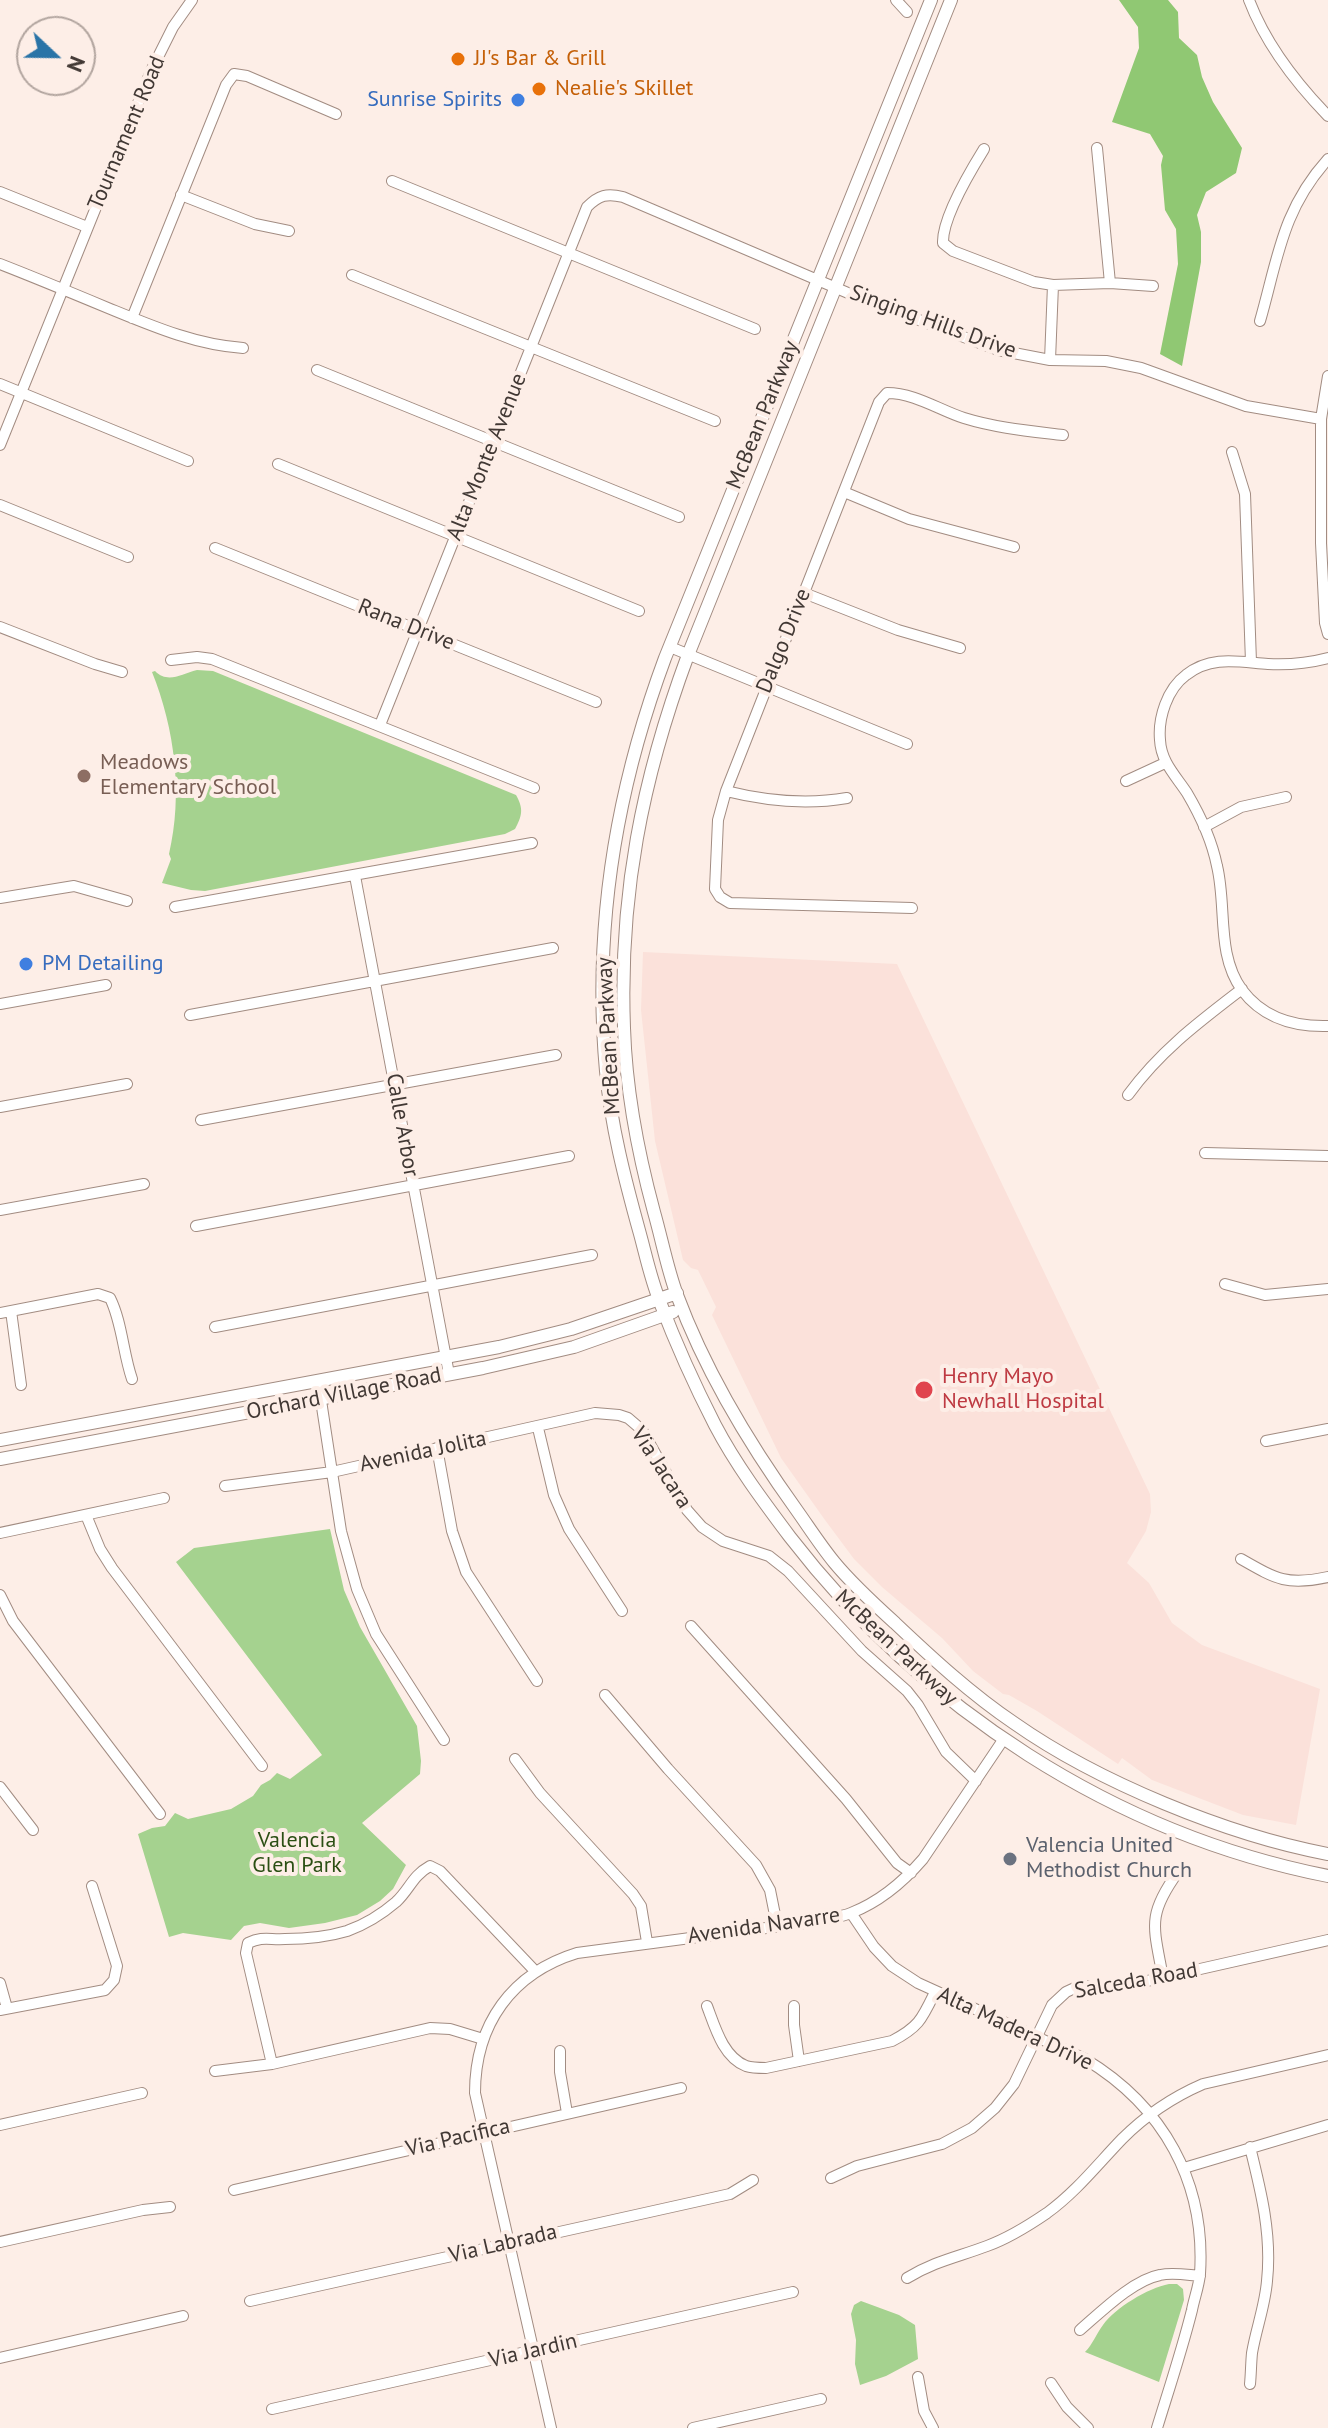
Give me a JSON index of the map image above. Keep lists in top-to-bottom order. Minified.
{"streets":{"main road":["McBean Parkway","Orchard Village Road"],"street":["Tournament Road","Singing Hills Drive","Alta Monte Avenue","Rana Drive","Dalgo Drive","Calle Arbor","Avenida Jolita","Via Jacara","Avenida Navarre","Salceda Road","Alta Madera Drive","Via Pacifica","Via Labrada","Via Jardin"]},"crossings":[["Singing Hills Drive","McBean Parkway"],["Singing Hills Drive","Alta Monte Avenue"],["McBean Parkway","Orchard Village Road"],["McBean Parkway","Avenida Navarre"],["Alta Monte Avenue","Rana Drive"],["Calle Arbor","Orchard Village Road"],["Avenida Jolita","Via Jacara"],["Via Jacara","Avenida Navarre"],["Avenida Navarre","Alta Madera Drive"],["Avenida Navarre","Via Pacifica"],["Avenida Navarre","Via Labrada"],["Avenida Navarre","Via Jardin"],["Salceda Road","Alta Madera Drive"]],"parks":["Valencia Glen Park"],"places":["JJ's Bar & Grill","Nealie's Skillet","Sunrise Spirits","Meadows Elementary School","PM Detailing","Henry Mayo Newhall Hospital","Valencia United Methodist Church"],"north":"right"}
